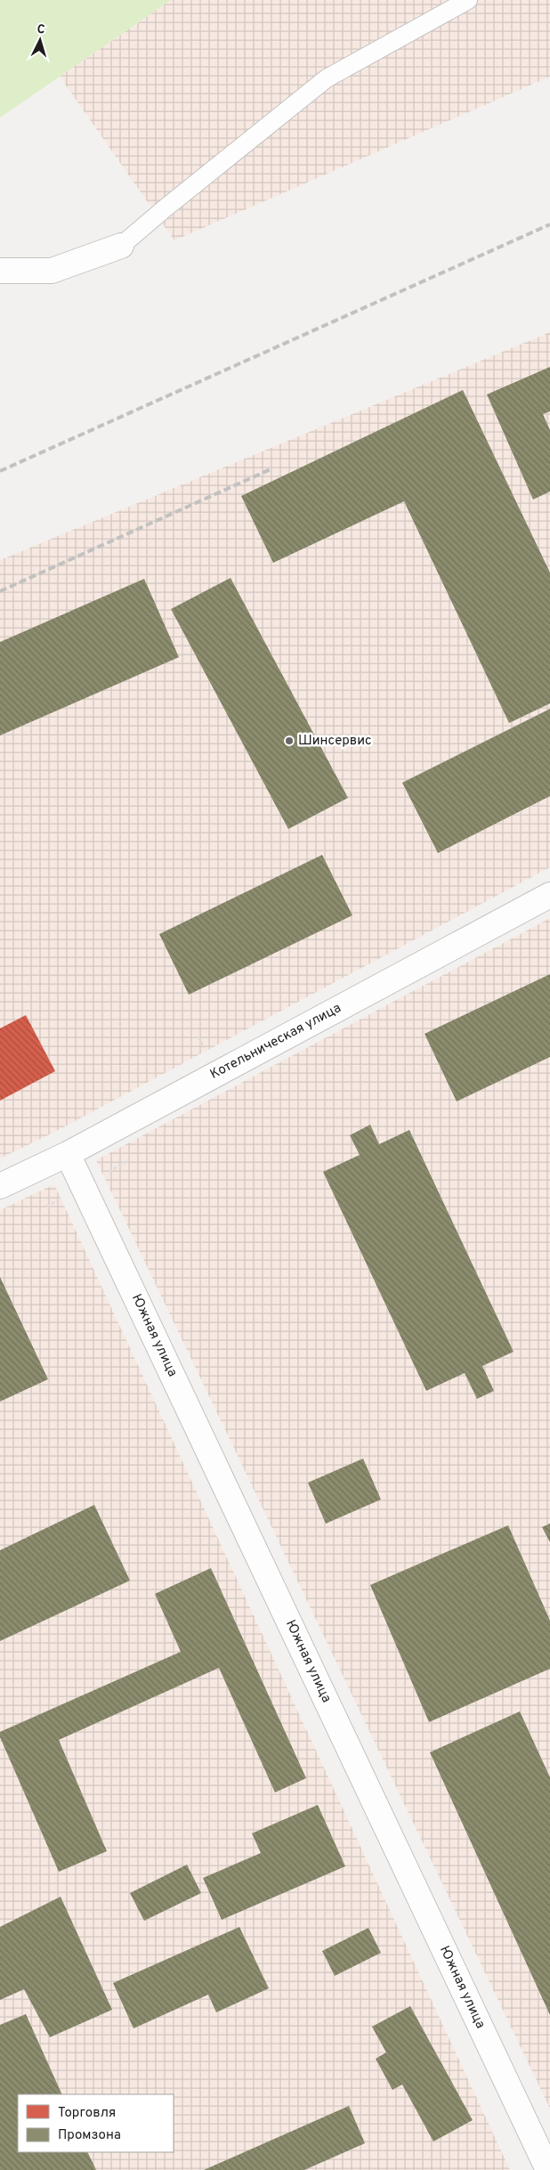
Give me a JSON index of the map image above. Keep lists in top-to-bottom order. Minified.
{"streets":{"street":["Котельническая улица","Южная улица"]},"crossings":[["Котельническая улица","Южная улица"]],"places":["Шинсервис"],"legend":["Торговля","Промзона"],"north":"top"}
